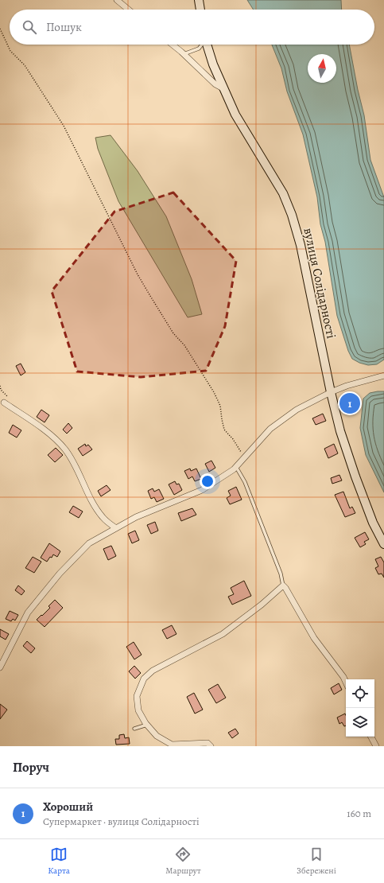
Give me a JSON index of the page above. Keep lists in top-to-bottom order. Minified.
{"streets":{"main road":["вулиця Солідарності"]},"north":"top","page":{"search":"Пошук","pins":"1","heading":"Поруч","list":[{"mark":"1","name":"Хороший","note":"Супермаркет · вулиця Солідарності","value":"160 m"}],"nav":["Карта","Маршрут","Збережені"]}}
